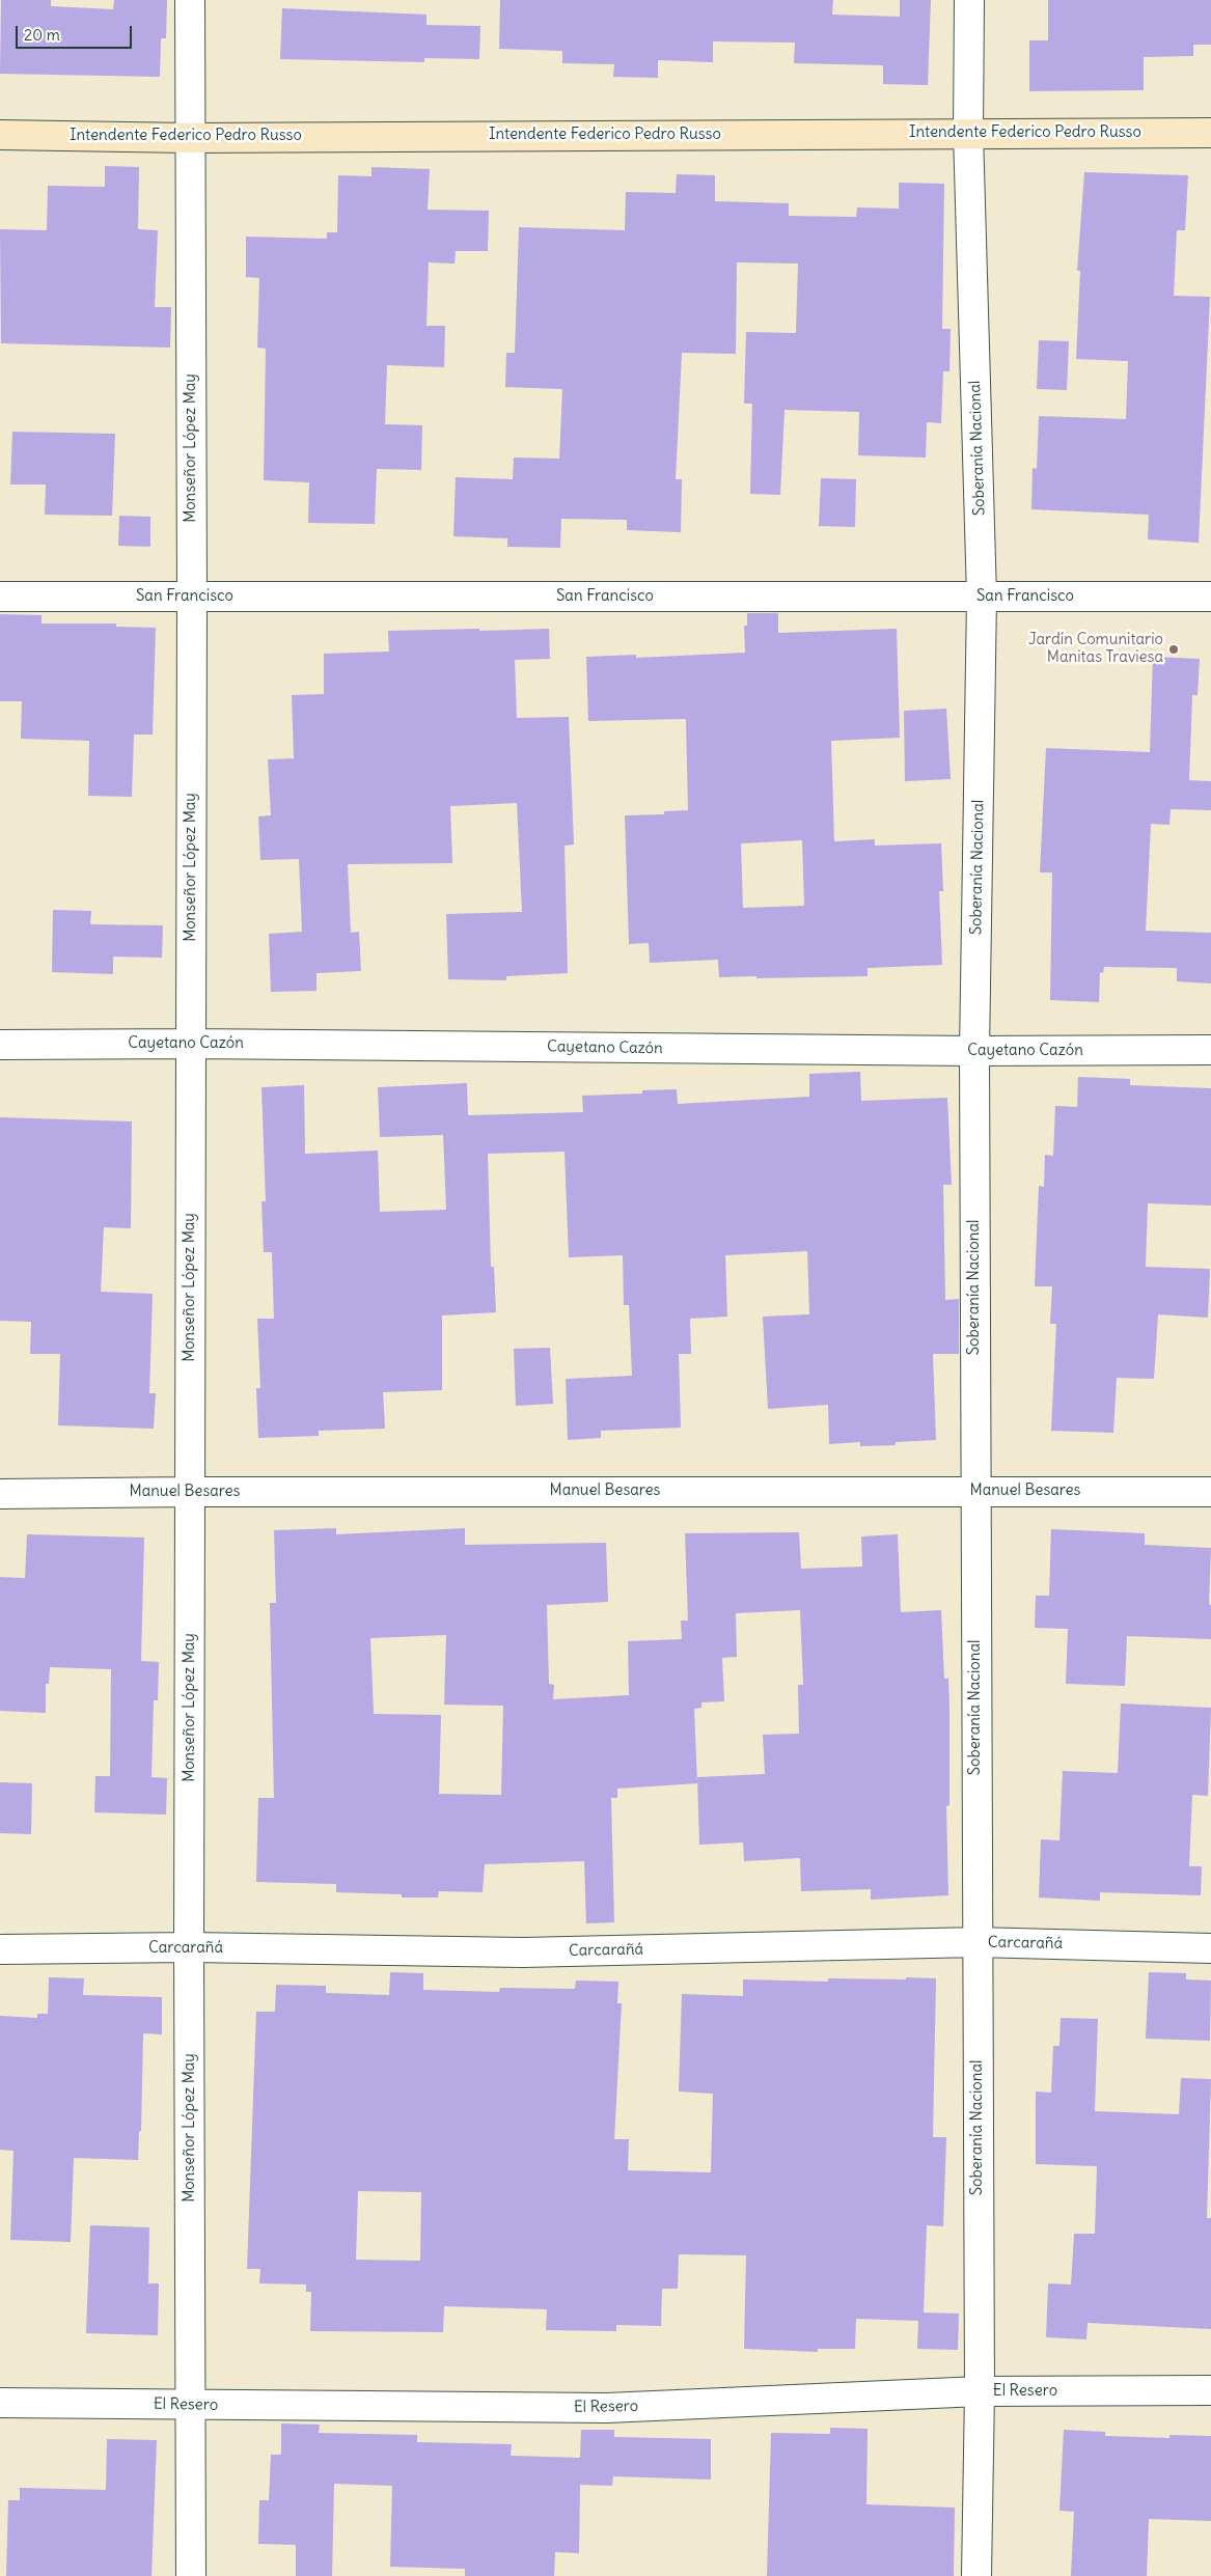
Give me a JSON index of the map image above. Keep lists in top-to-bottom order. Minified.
{"streets":{"street":["Intendente Federico Pedro Russo","Monseñor López May","Soberanía Nacional","San Francisco","Cayetano Cazón","Manuel Besares","Carcarañá","El Resero"]},"crossings":[["Intendente Federico Pedro Russo","Monseñor López May"],["Intendente Federico Pedro Russo","Soberanía Nacional"],["Monseñor López May","San Francisco"],["Monseñor López May","Cayetano Cazón"],["Monseñor López May","Manuel Besares"],["Monseñor López May","Carcarañá"],["Monseñor López May","El Resero"],["Soberanía Nacional","San Francisco"],["Soberanía Nacional","Cayetano Cazón"],["Soberanía Nacional","Manuel Besares"],["Soberanía Nacional","Carcarañá"],["Soberanía Nacional","El Resero"]],"places":["Jardín Comunitario Manitas Traviesa"],"scale_bar":"20 m"}
